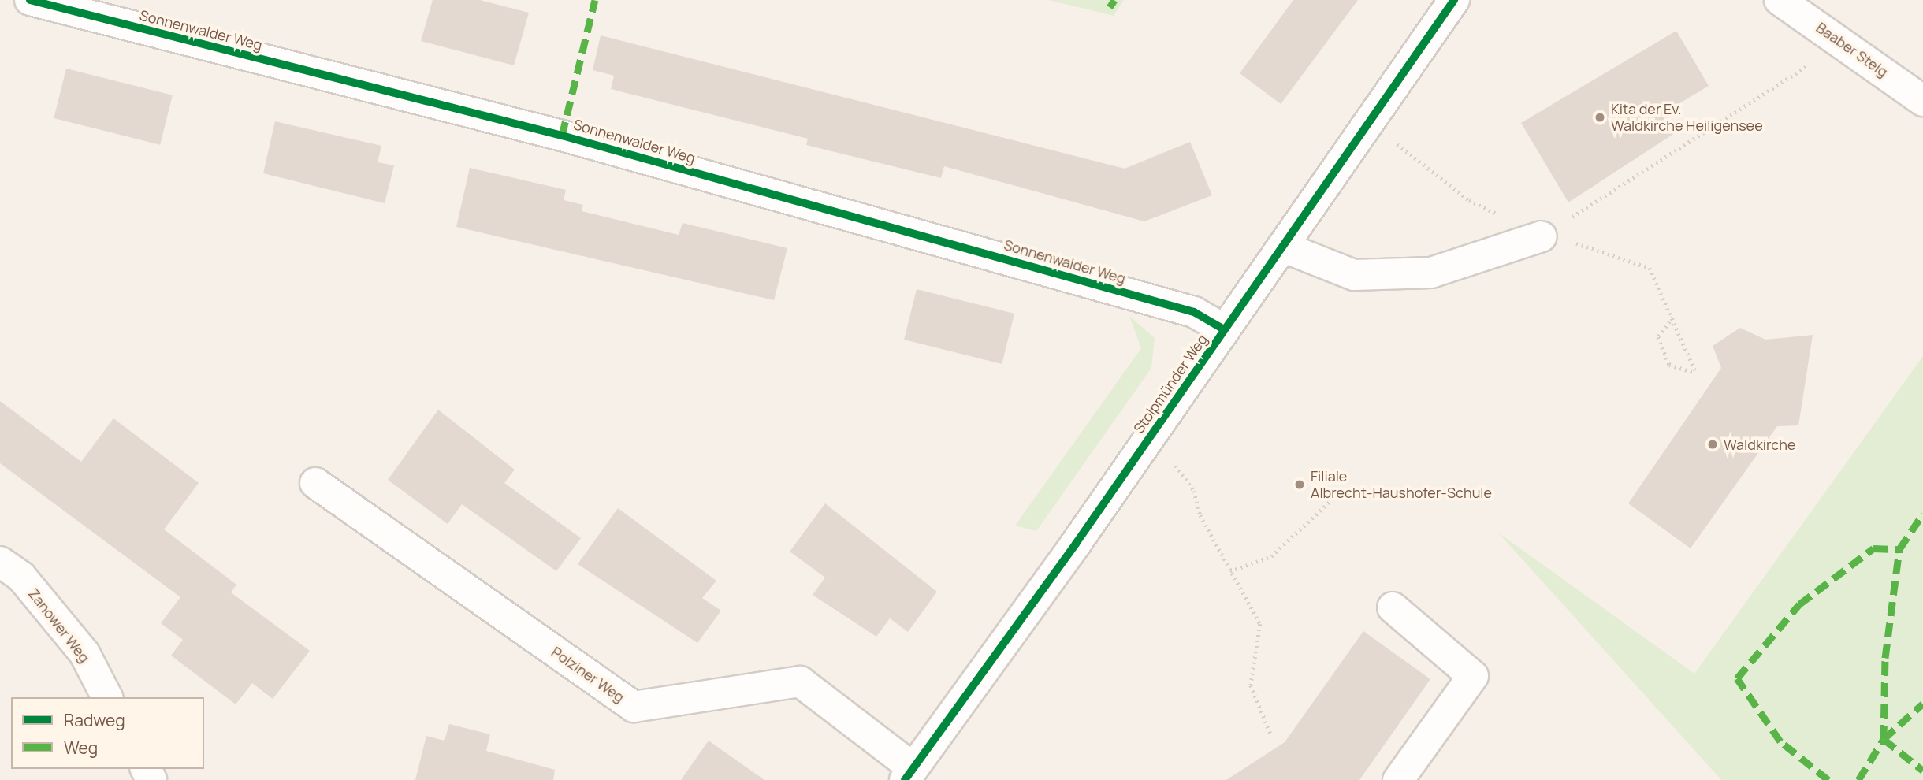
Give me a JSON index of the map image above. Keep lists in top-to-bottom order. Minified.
{"streets":{"street":["Sonnenwalder Weg","Baaber Steig","Stolpmünder Weg","Zanower Weg","Polziner Weg"]},"crossings":[["Sonnenwalder Weg","Stolpmünder Weg"],["Stolpmünder Weg","Polziner Weg"]],"places":["Kita der Ev. Waldkirche Heiligensee","Waldkirche","Filiale Albrecht-Haushofer-Schule"],"legend":["Radweg","Weg"]}
